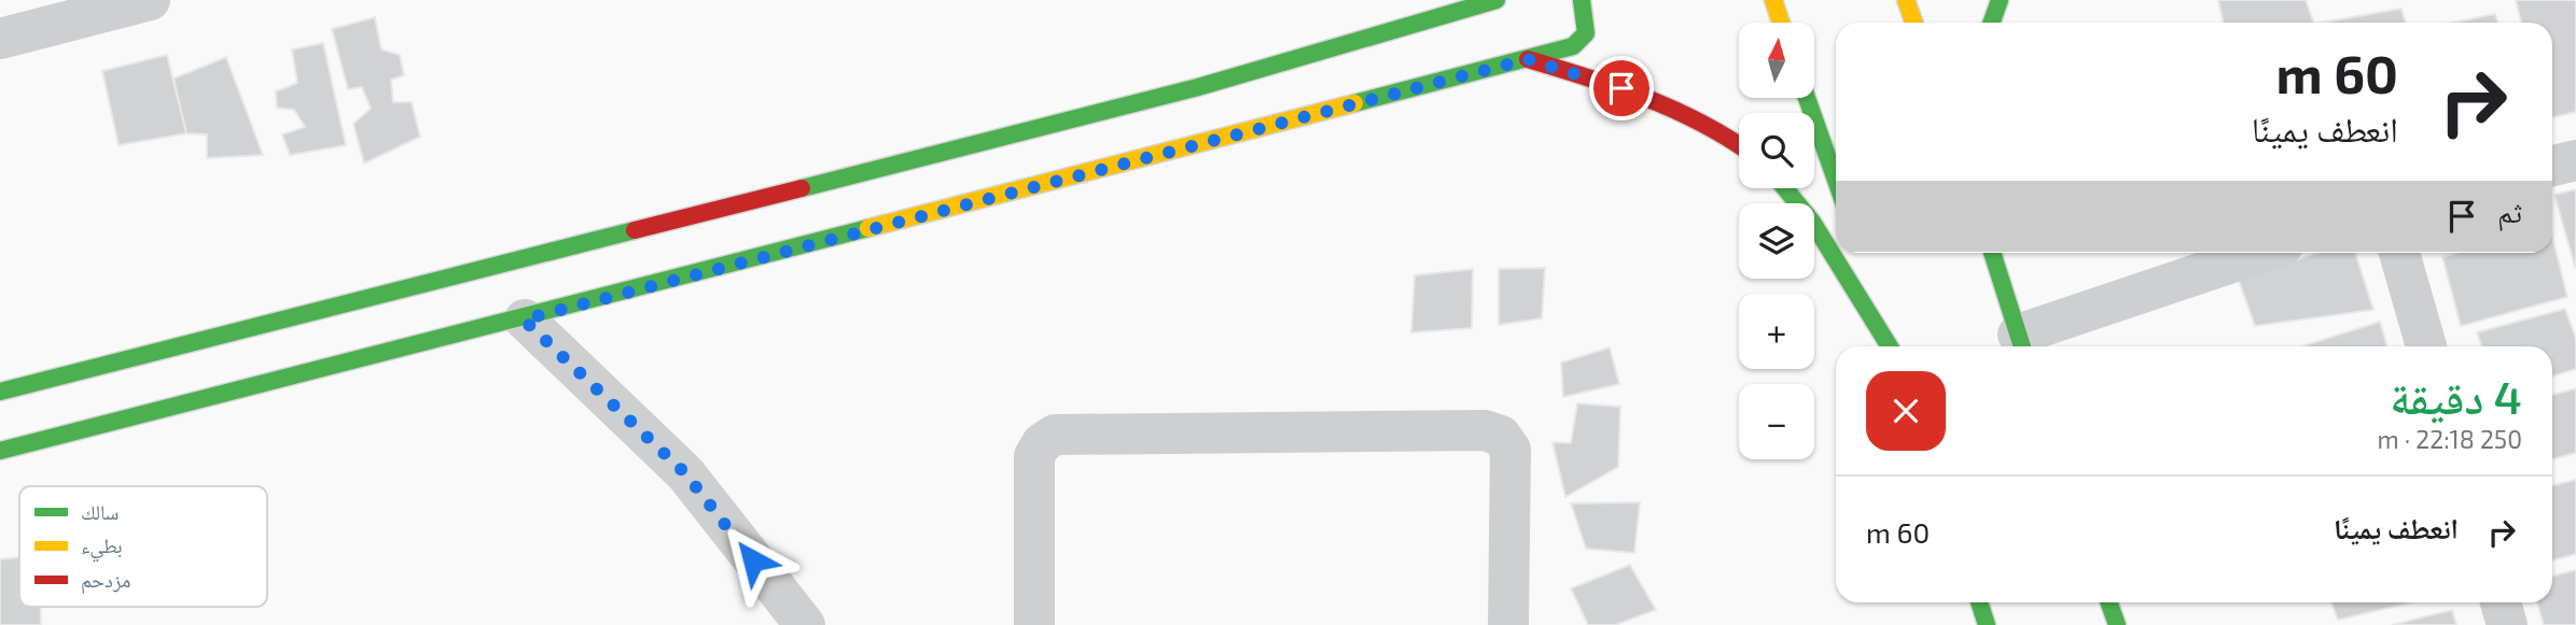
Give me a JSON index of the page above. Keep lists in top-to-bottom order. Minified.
{"legend":["سالك","بطيء","مزدحم"],"north":"top","page":{"map_buttons":["+","−"],"turn":["60 m","انعطف يمينًا"],"then":"ثم","heading":["4 دقيقة","250 m · 22:18"],"list":[{"name":"انعطف يمينًا","value":"60 m"}]}}
